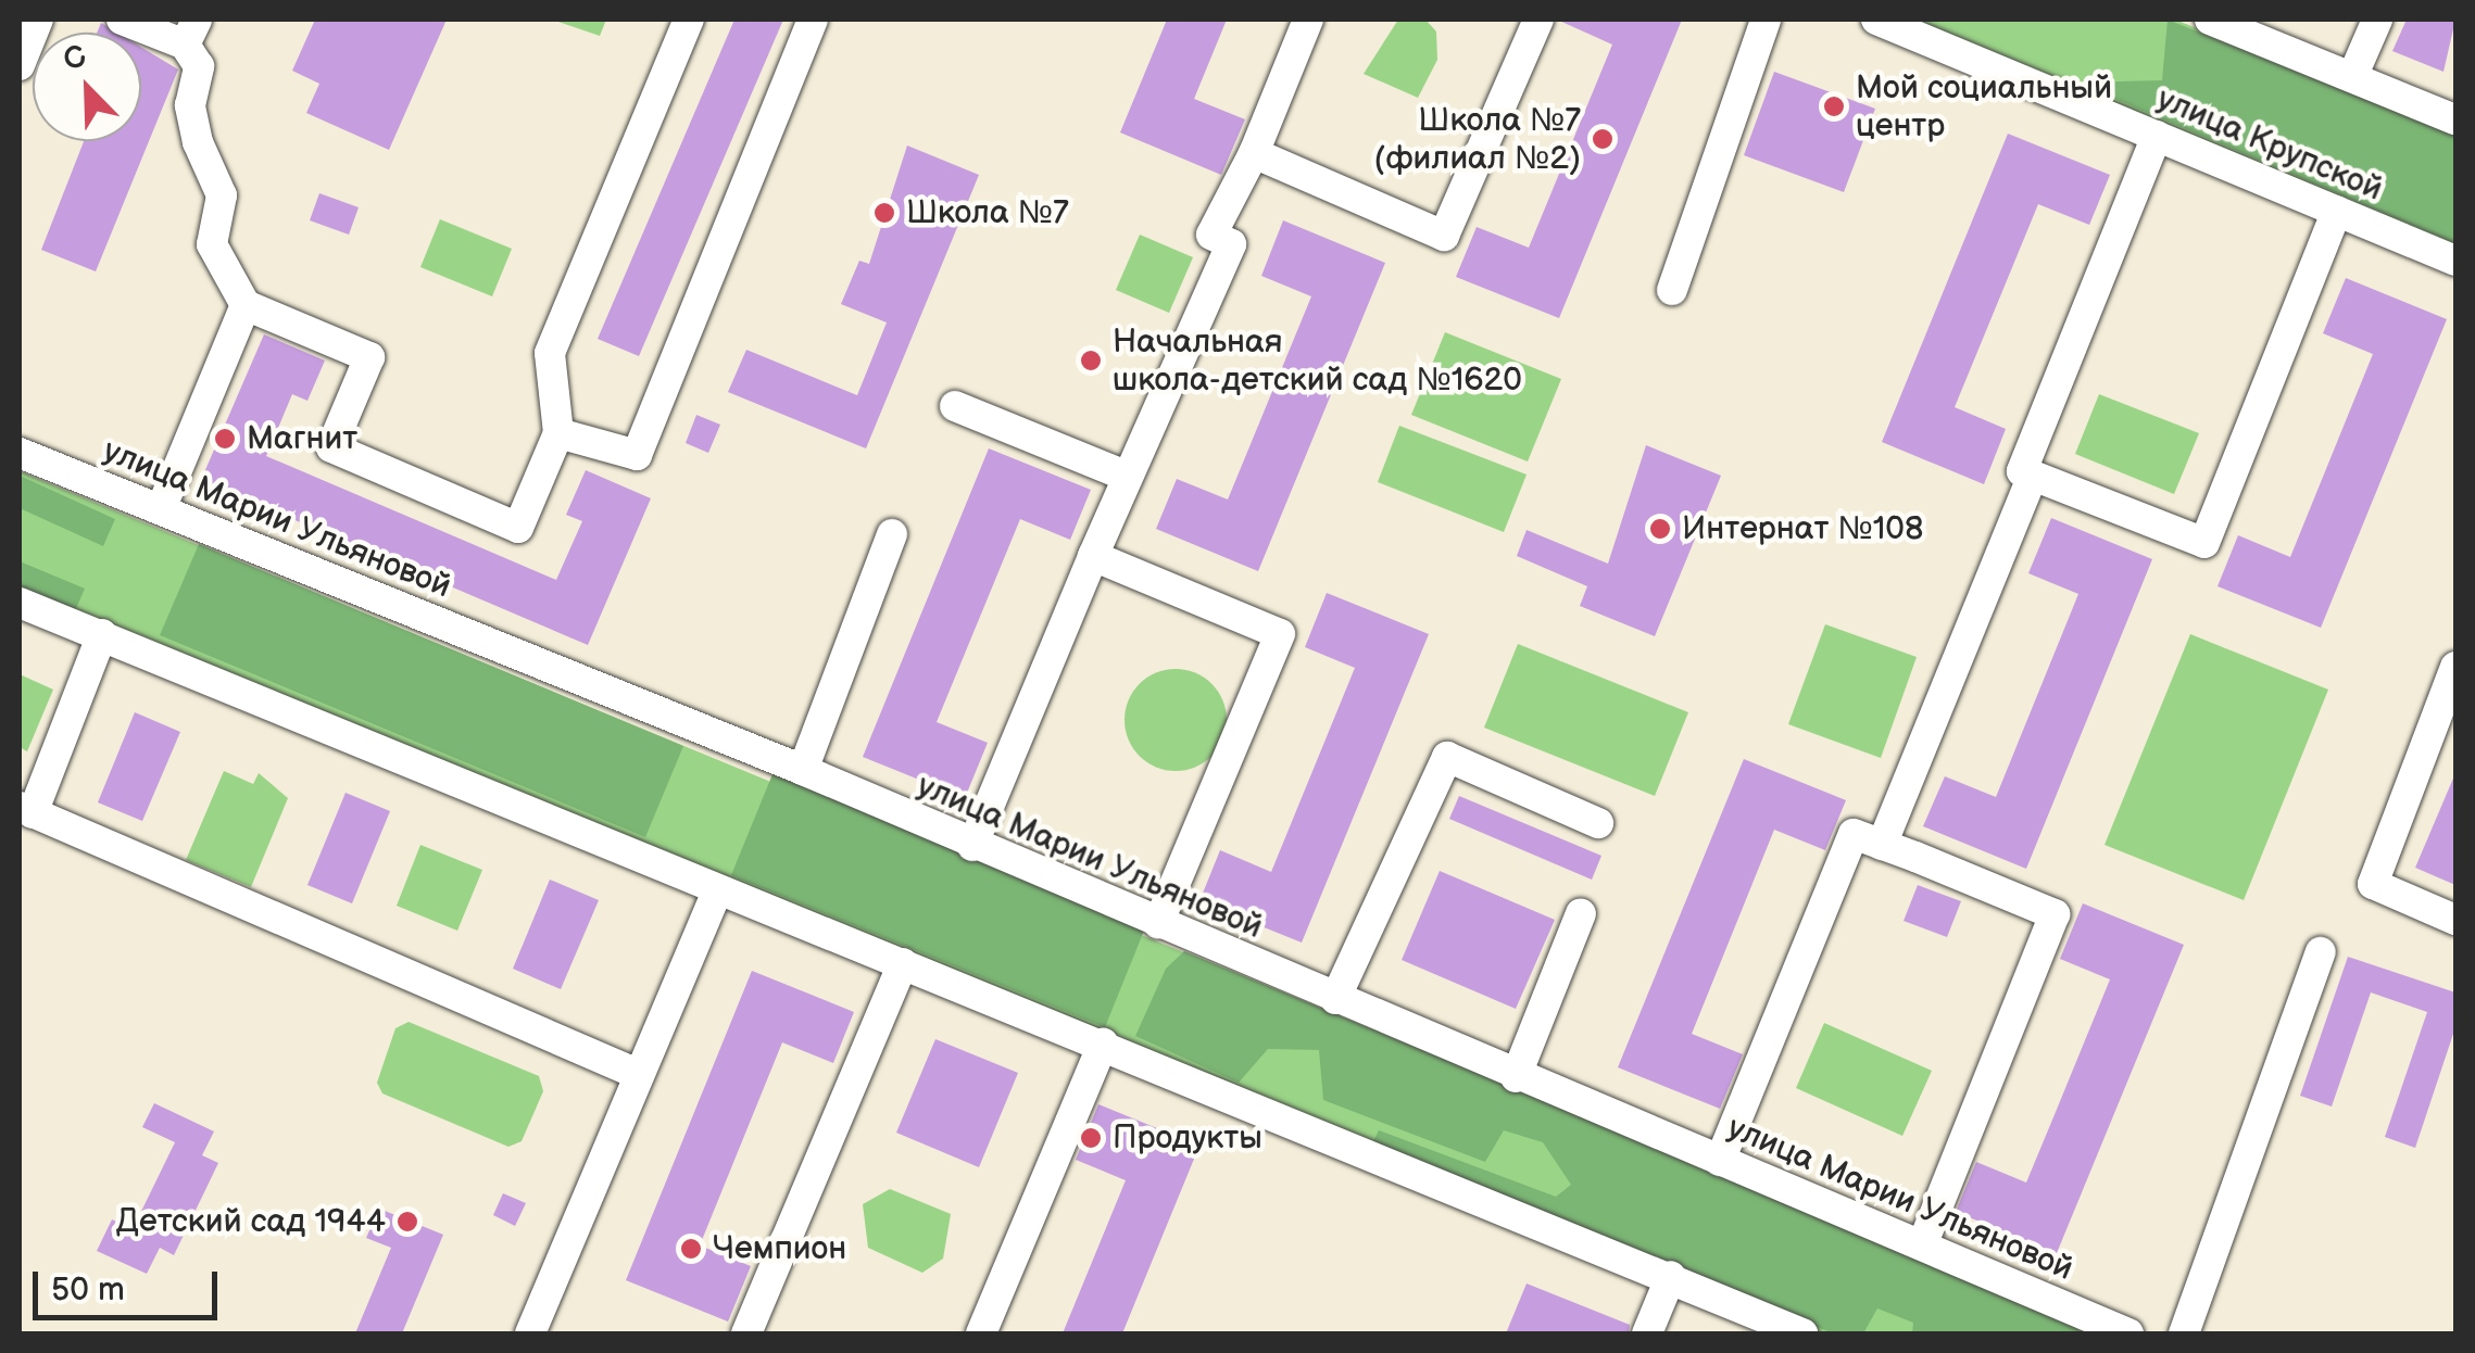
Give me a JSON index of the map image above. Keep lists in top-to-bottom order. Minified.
{"streets":{"street":["улица Крупской","улица Марии Ульяновой"]},"places":["Мой социальный центр","Школа №7 (филиал №2)","Школа №7","Начальная школа-детский сад №1620","Магнит","Интернат №108","Продукты","Детский сад 1944","Чемпион"],"scale_bar":"50 m","north":"top left"}
